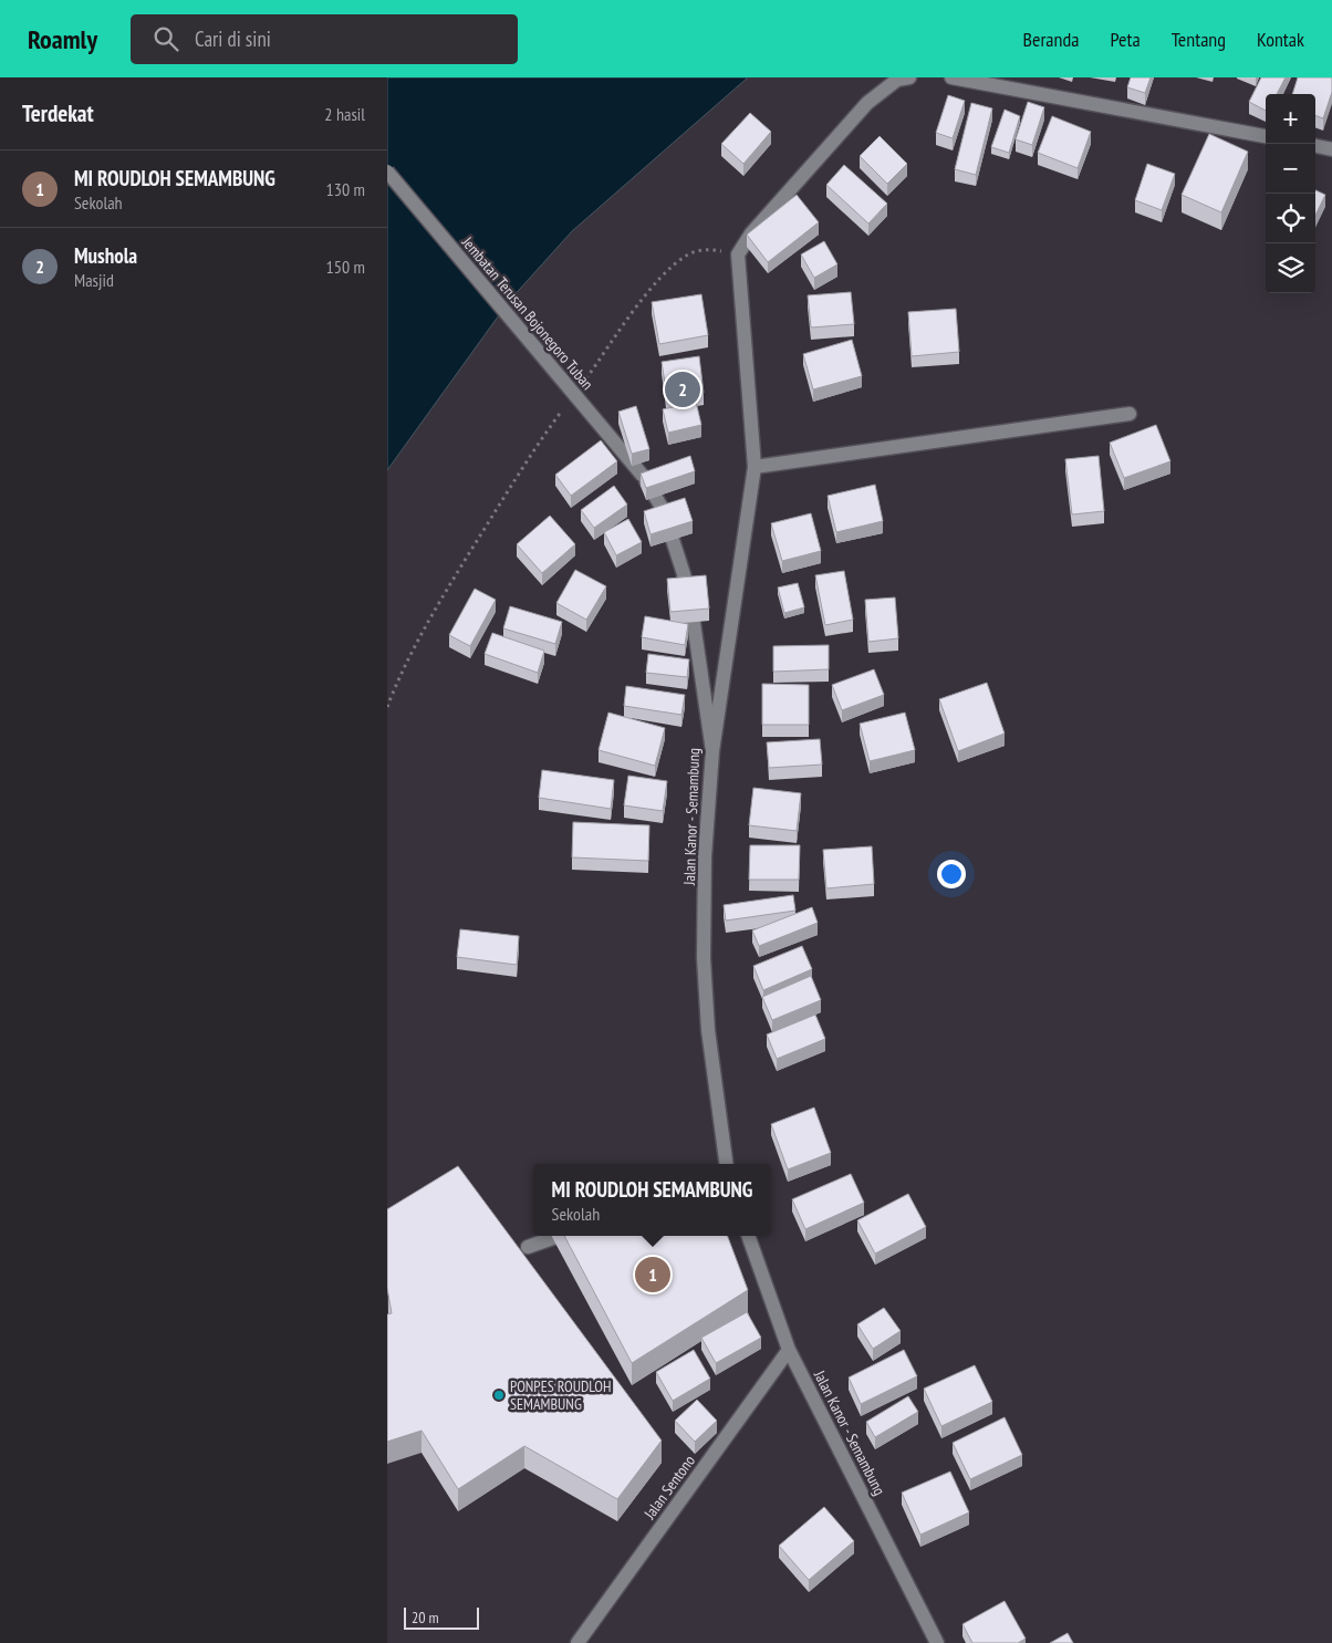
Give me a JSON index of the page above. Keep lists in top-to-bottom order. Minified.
{"streets":{"street":["Jembatan Terusan Bojonegoro Tuban","Jalan Kanor - Semambung","Jalan Sentono"]},"crossings":[["Jembatan Terusan Bojonegoro Tuban","Jalan Kanor - Semambung"],["Jalan Kanor - Semambung","Jalan Sentono"]],"places":["PONPES ROUDLOH SEMAMBUNG"],"scale_bar":"20 m","page":{"header":"Roamly","search":"Cari di sini","nav":["Beranda","Peta","Tentang","Kontak"],"heading":["Terdekat","2 hasil"],"map_buttons":["+","−"],"list":[{"mark":"1","name":"MI ROUDLOH SEMAMBUNG","note":"Sekolah","value":"130 m"},{"mark":"2","name":"Mushola","note":"Masjid","value":"150 m"}],"pins":["2","1"],"popup":["MI ROUDLOH SEMAMBUNG","Sekolah"],"scale":"20 m"}}
